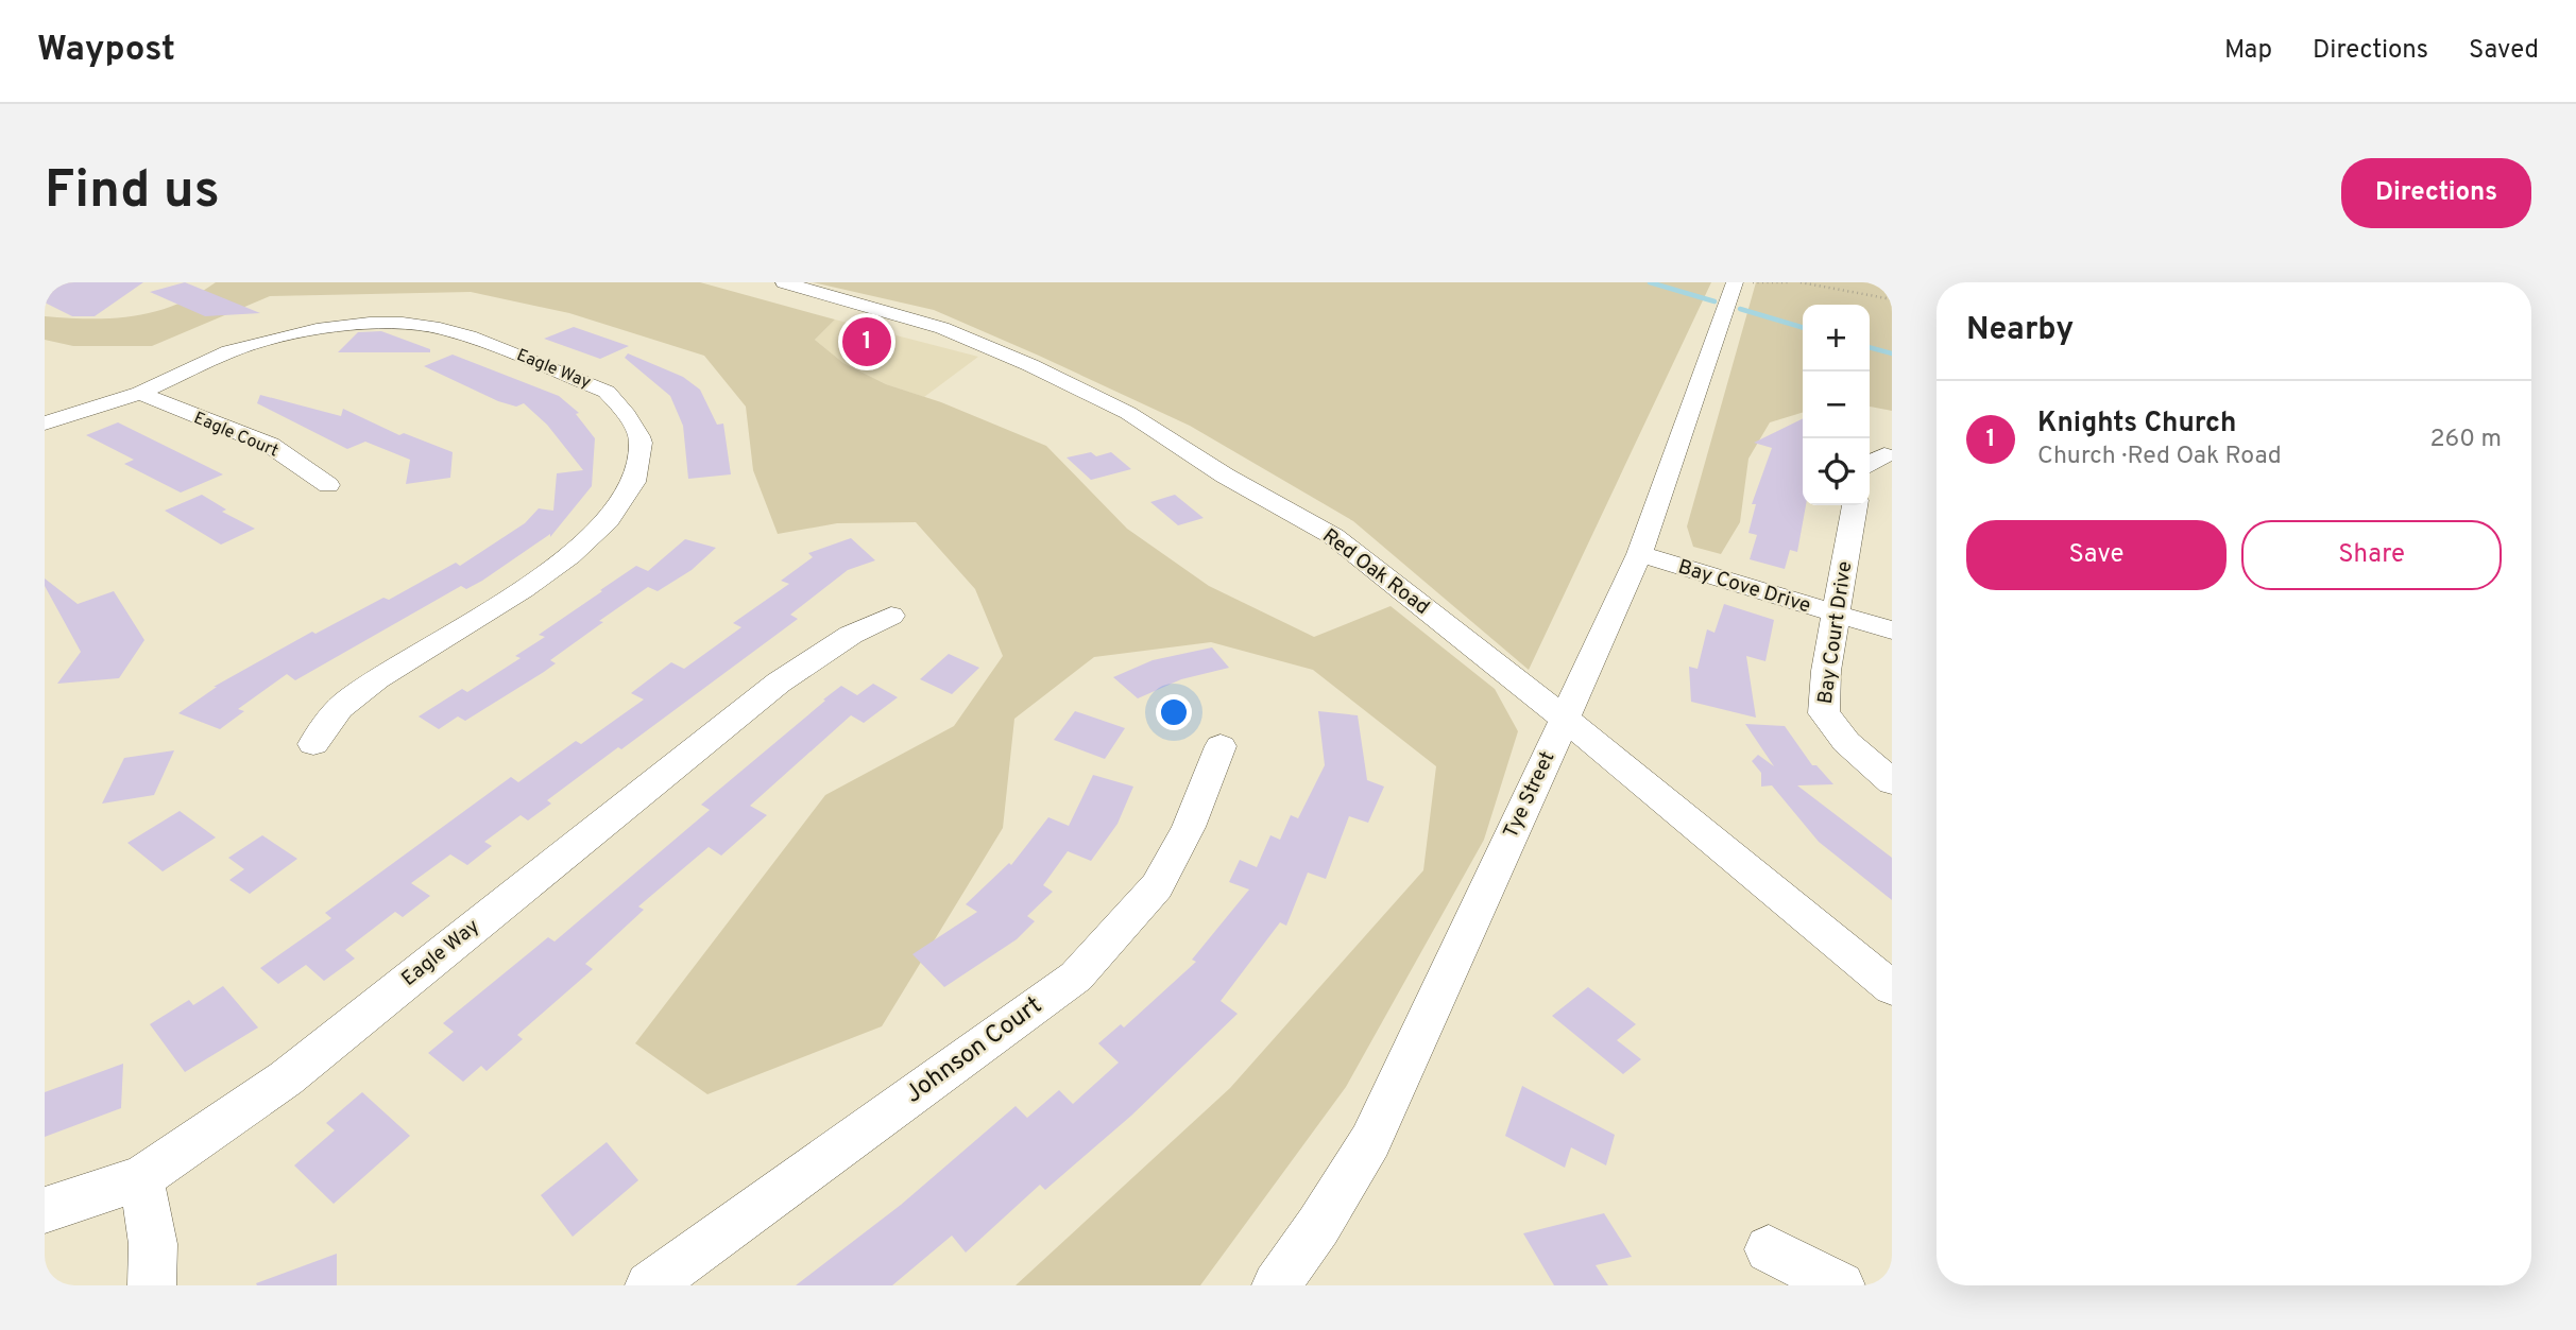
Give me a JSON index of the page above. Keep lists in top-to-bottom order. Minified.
{"streets":{"street":["Eagle Way","Eagle Court","Red Oak Road","Bay Cove Drive","Bay Court Drive","Tye Street","Johnson Court"]},"crossings":[["Eagle Way","Eagle Court"],["Red Oak Road","Tye Street"],["Bay Cove Drive","Bay Court Drive"],["Bay Cove Drive","Tye Street"]],"page":{"header":"Waypost","nav":["Map","Directions","Saved"],"buttons":["Directions",["Save","Share"]],"title":"Find us","heading":"Nearby","map_buttons":["+","−"],"pins":"1","list":[{"mark":"1","name":"Knights Church","note":"Church · Red Oak Road","value":"260 m"}]}}
